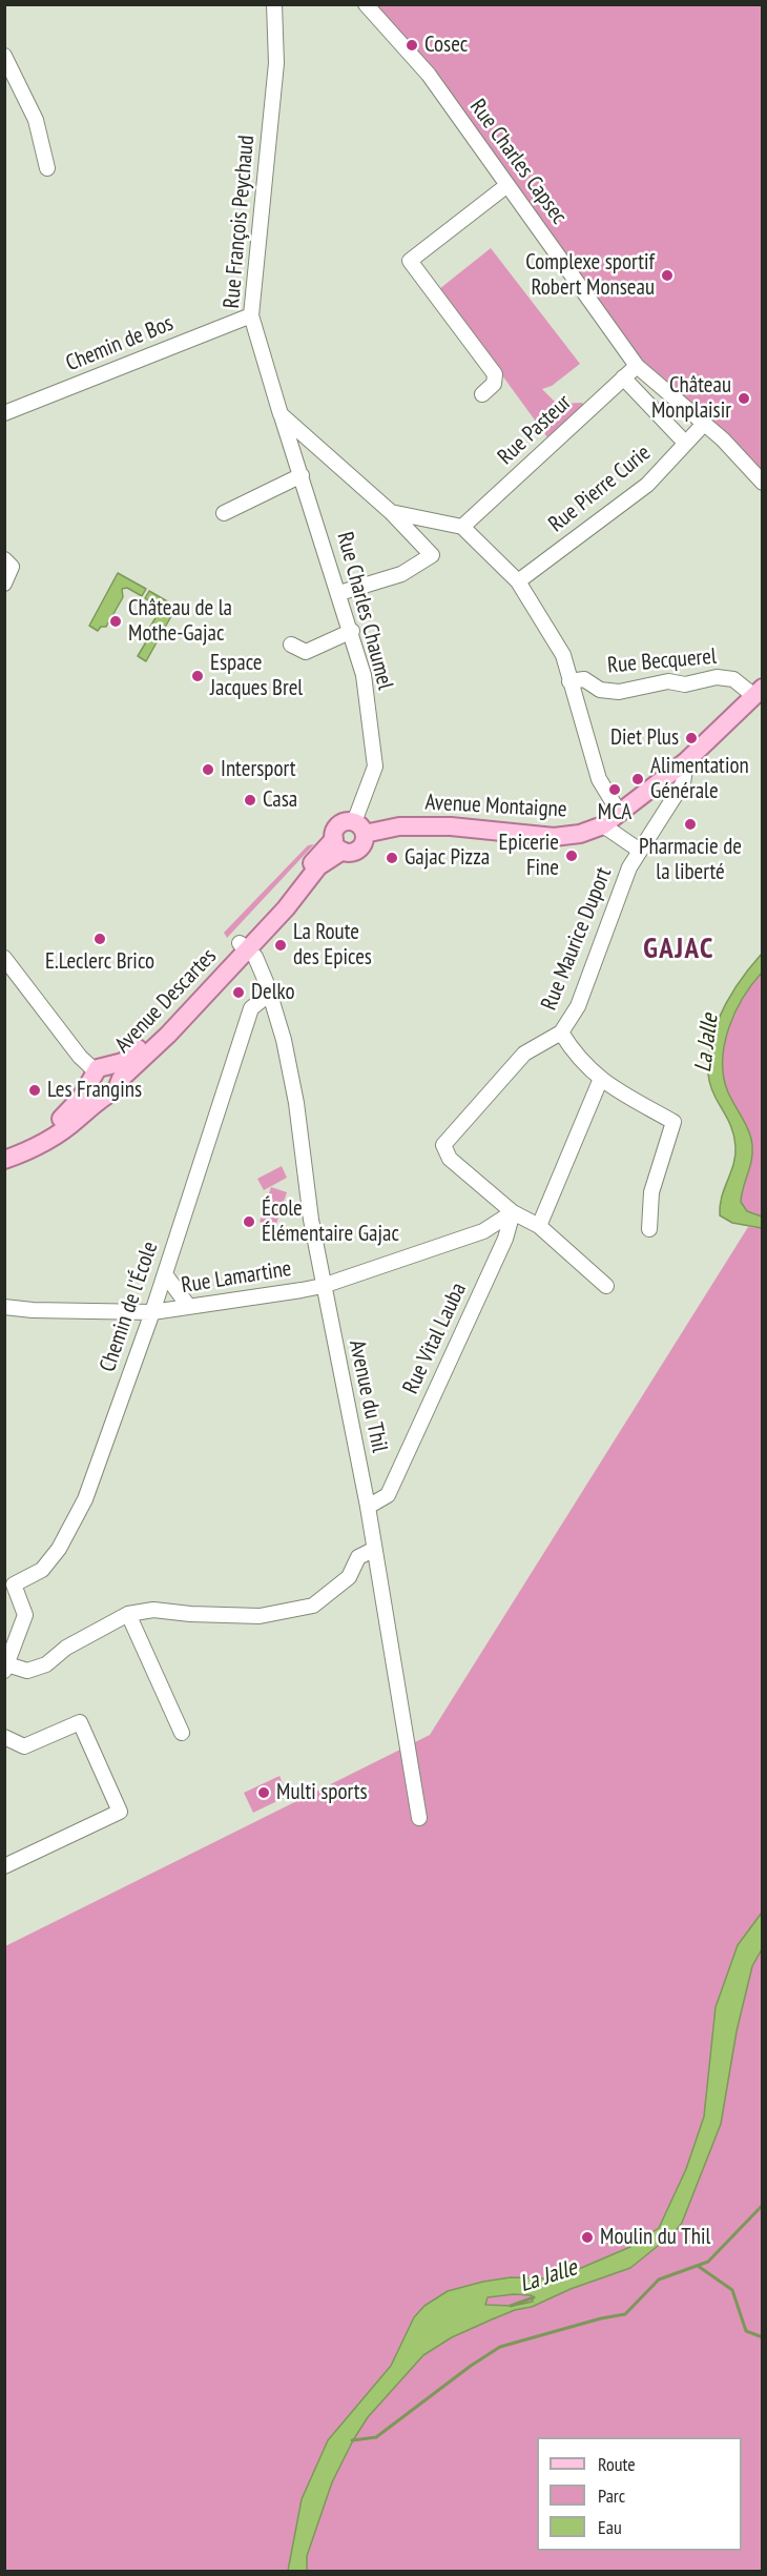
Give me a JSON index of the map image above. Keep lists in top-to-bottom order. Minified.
{"streets":{"main road":["Avenue Montaigne","Avenue Descartes"],"street":["Rue Charles Capsec","Rue François Peychaud","Chemin de Bos","Rue Pasteur","Rue Pierre Curie","Rue Charles Chaumel","Rue Becquerel","Rue Maurice Duport","Rue Lamartine","Chemin de l'École","Rue Vital Lauba","Avenue du Thil"]},"crossings":[["Rue Charles Capsec","Rue Pasteur"],["Rue Charles Capsec","Rue Pierre Curie"],["Rue François Peychaud","Chemin de Bos"],["Rue François Peychaud","Rue Charles Chaumel"],["Rue Charles Chaumel","Avenue Montaigne"],["Rue Becquerel","Avenue Montaigne"],["Avenue Montaigne","Rue Maurice Duport"],["Rue Maurice Duport","Rue Vital Lauba"],["Rue Lamartine","Chemin de l'École"],["Rue Lamartine","Avenue du Thil"],["Chemin de l'École","Avenue du Thil"],["Rue Vital Lauba","Avenue du Thil"]],"districts":["GAJAC"],"water":["La Jalle"],"places":["Cosec","Complexe sportif Robert Monseau","Château Monplaisir","Château de la Mothe-Gajac","Espace Jacques Brel","Diet Plus","Intersport","Alimentation Générale","MCA","Casa","Pharmacie de la liberté","Epicerie Fine","Gajac Pizza","E.Leclerc Brico","La Route des Epices","Delko","Les Frangins","École Élémentaire Gajac","Multi sports","Moulin du Thil"],"legend":["Route","Parc","Eau"]}
